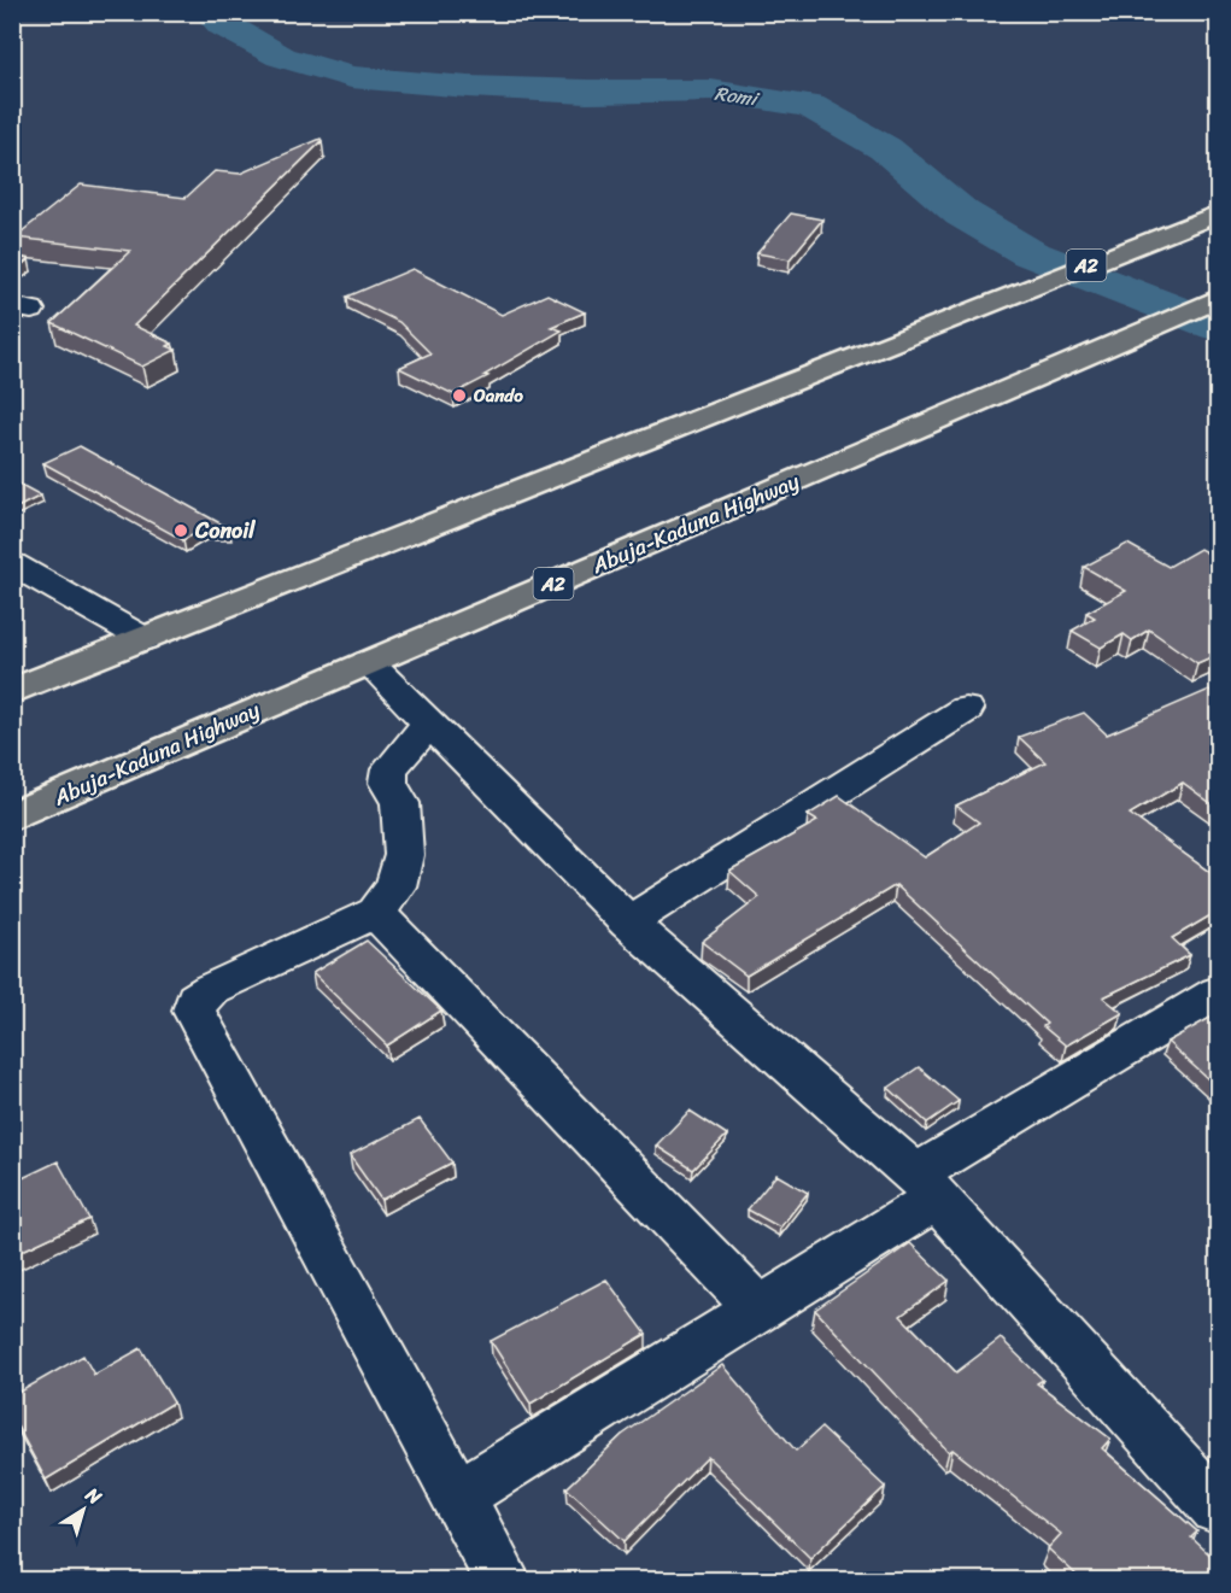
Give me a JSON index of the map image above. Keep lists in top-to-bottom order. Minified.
{"streets":{"highway":["A2","Abuja-Kaduna Highway"]},"water":["Romi"],"places":["Oando","Conoil"],"north":"top right"}
